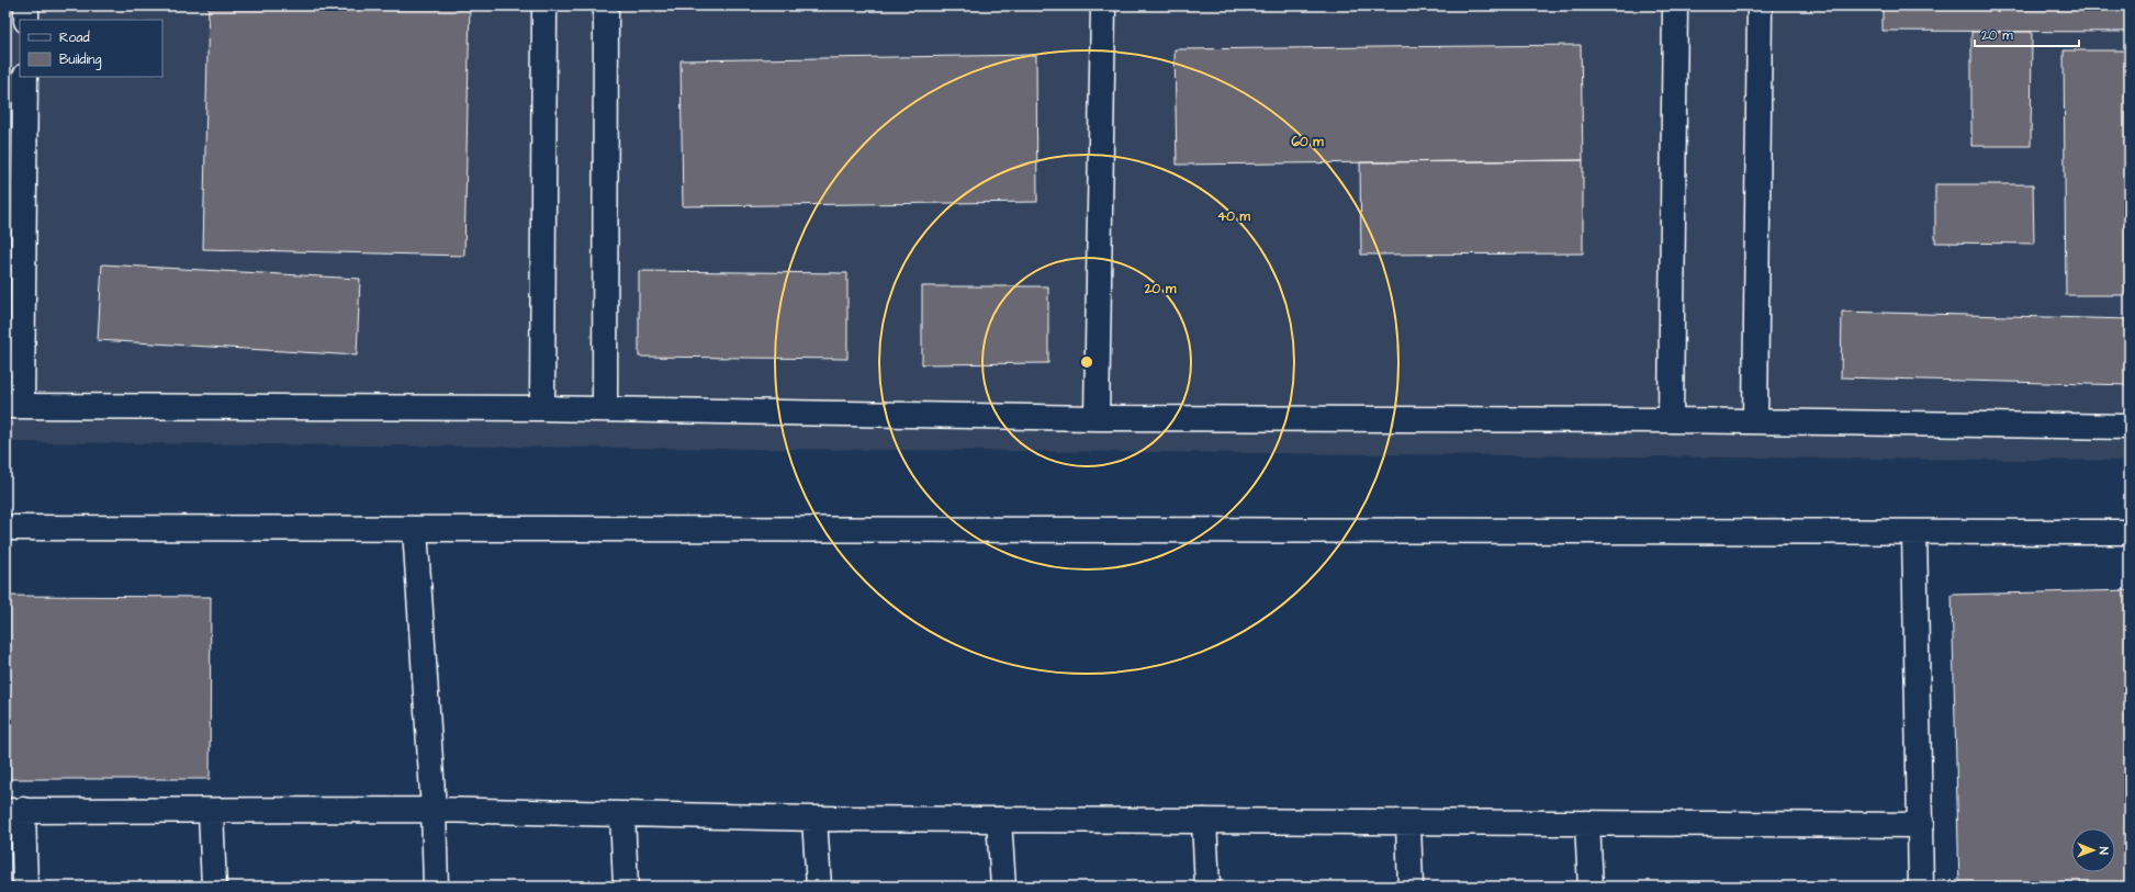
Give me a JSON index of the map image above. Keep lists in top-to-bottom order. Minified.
{"legend":["Road","Building"],"scale_bar":"20 m","north":"right","rings":["60 m","40 m","20 m"]}
